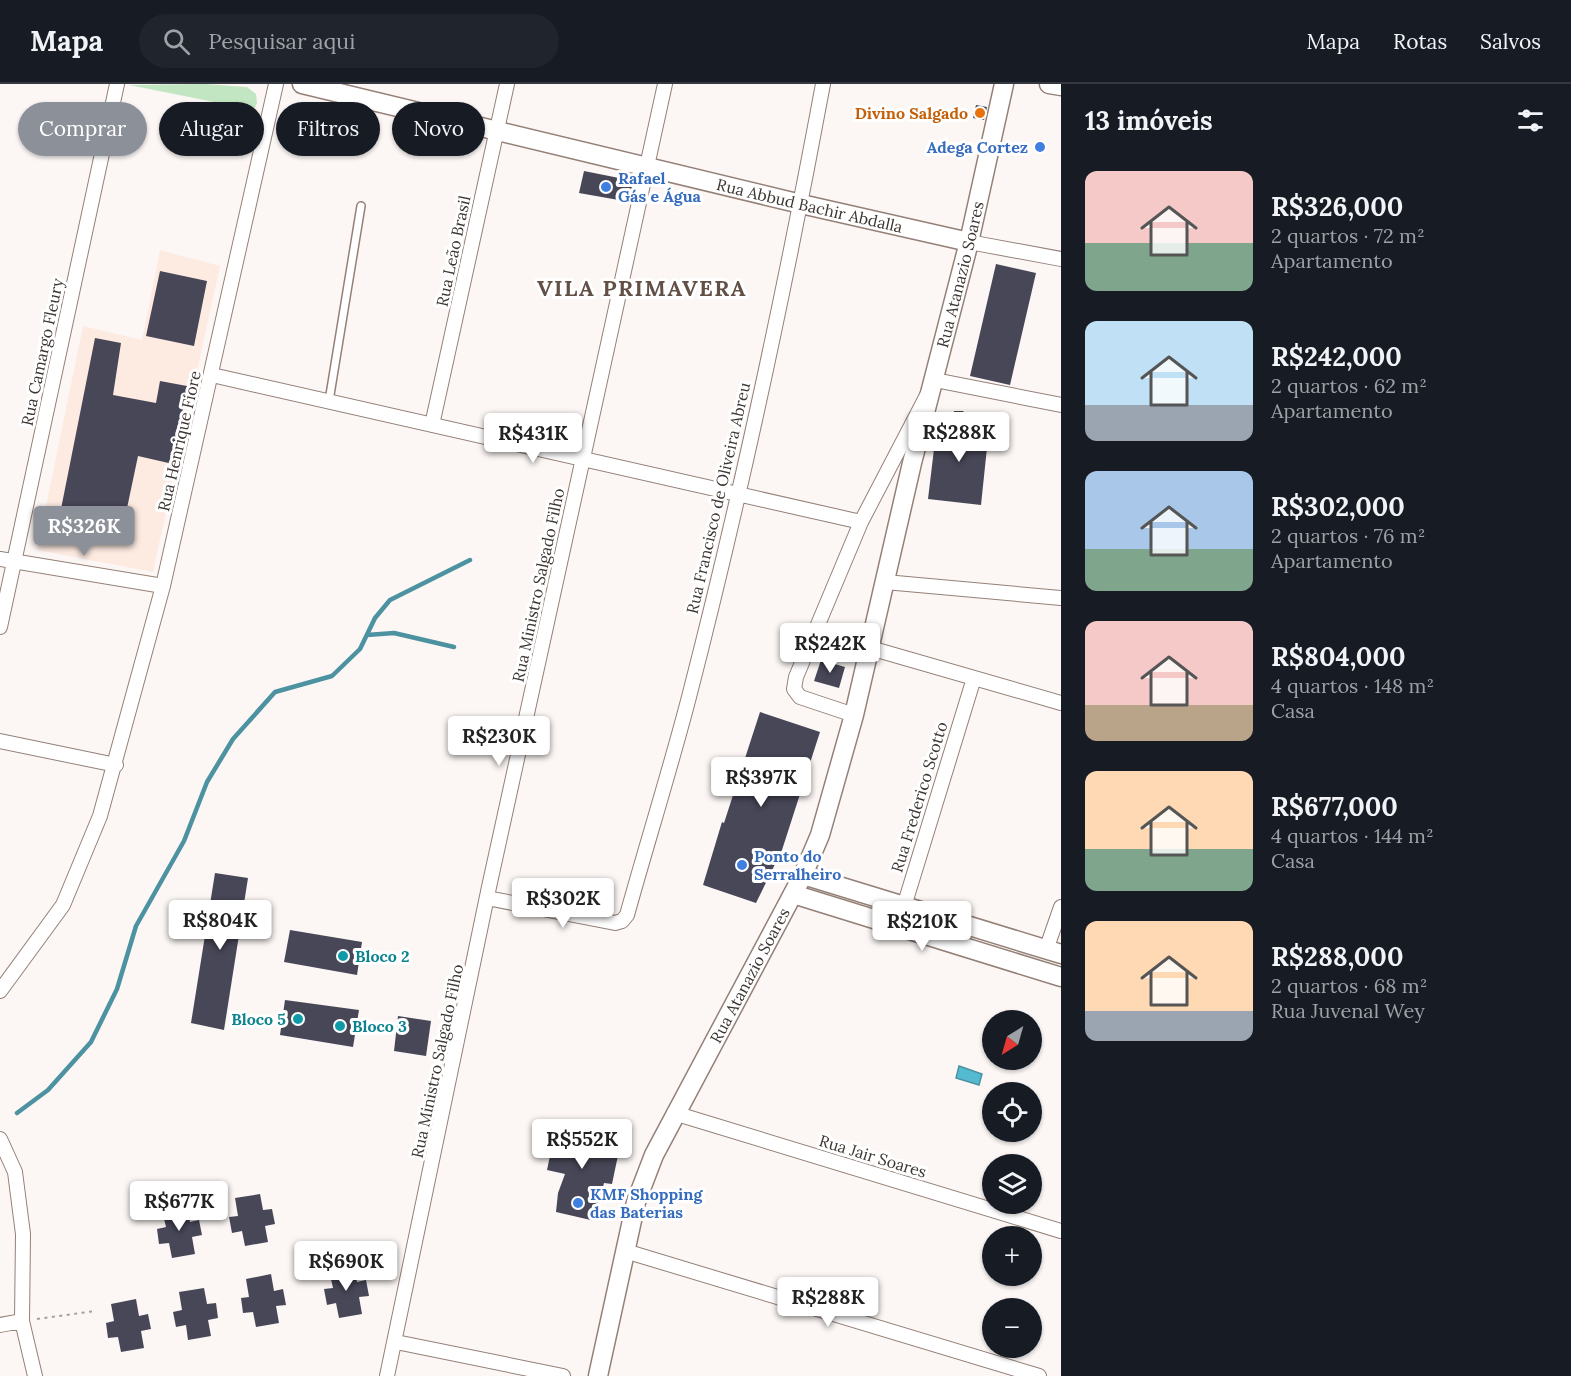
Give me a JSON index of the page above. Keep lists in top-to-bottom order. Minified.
{"streets":{"main road":["Rua Abbud Bachir Abdalla","Rua Atanazio Soares"],"street":["Rua Leão Brasil","Rua Camargo Fleury","Rua Henrique Fiore","Rua Francisco de Oliveira Abreu","Rua Ministro Salgado Filho","Rua Frederico Scotto","Rua Jair Soares"]},"crossings":[["Rua Abbud Bachir Abdalla","Rua Leão Brasil"],["Rua Abbud Bachir Abdalla","Rua Atanazio Soares"],["Rua Abbud Bachir Abdalla","Rua Francisco de Oliveira Abreu"],["Rua Abbud Bachir Abdalla","Rua Ministro Salgado Filho"],["Rua Atanazio Soares","Rua Jair Soares"],["Rua Francisco de Oliveira Abreu","Rua Ministro Salgado Filho"]],"districts":["VILA PRIMAVERA"],"places":["Divino Salgado","Adega Cortez","Rafael Gás e Água","Ponto do Serralheiro","Bloco 2","Bloco 5","Bloco 3","KMF Shopping das Baterias"],"north":"bottom left","page":{"header":"Mapa","search":"Pesquisar aqui","nav":["Mapa","Rotas","Salvos"],"heading":"13 imóveis","chip":["Comprar","Alugar","Filtros","Novo"],"list":[{"name":"R$326,000","note":"2 quartos · 72 m² · Apartamento"},{"name":"R$242,000","note":"2 quartos · 62 m² · Apartamento"},{"name":"R$302,000","note":"2 quartos · 76 m² · Apartamento"},{"name":"R$804,000","note":"4 quartos · 148 m² · Casa"},{"name":"R$677,000","note":"4 quartos · 144 m² · Casa"},{"name":"R$288,000","note":"2 quartos · 68 m² · Rua Juvenal Wey"}],"price":["R$288K","R$431K","R$326K","R$242K","R$230K","R$397K","R$302K","R$804K","R$210K","R$552K","R$677K","R$690K","R$288K"],"map_buttons":["+","−"]}}
